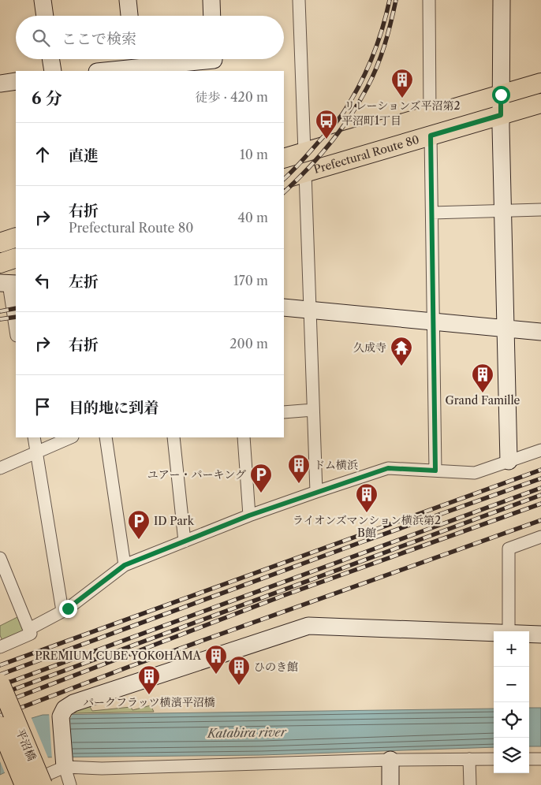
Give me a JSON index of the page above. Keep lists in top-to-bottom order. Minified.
{"streets":{"main road":["Prefectural Route 80","平沼橋"]},"water":["Katabira river"],"places":{"building":["リレーションズ平沼第2","Grand Famille","ドム横浜","ライオンズマンション横浜第2 B館","PREMIUM CUBE YOKOHAMA","ひのき館","パークフラッツ横濱平沼橋"],"bus stop":["平沼町1丁目"],"temple":["久成寺"],"parking":["ユアー・パーキング","ID Park"]},"page":{"search":"ここで検索","heading":["6 分","徒歩 · 420 m"],"list":[["直進","10 m"],["右折","Prefectural Route 80","40 m"],["左折","170 m"],["右折","200 m"],"目的地に到着"],"map_buttons":["+","−"]}}
